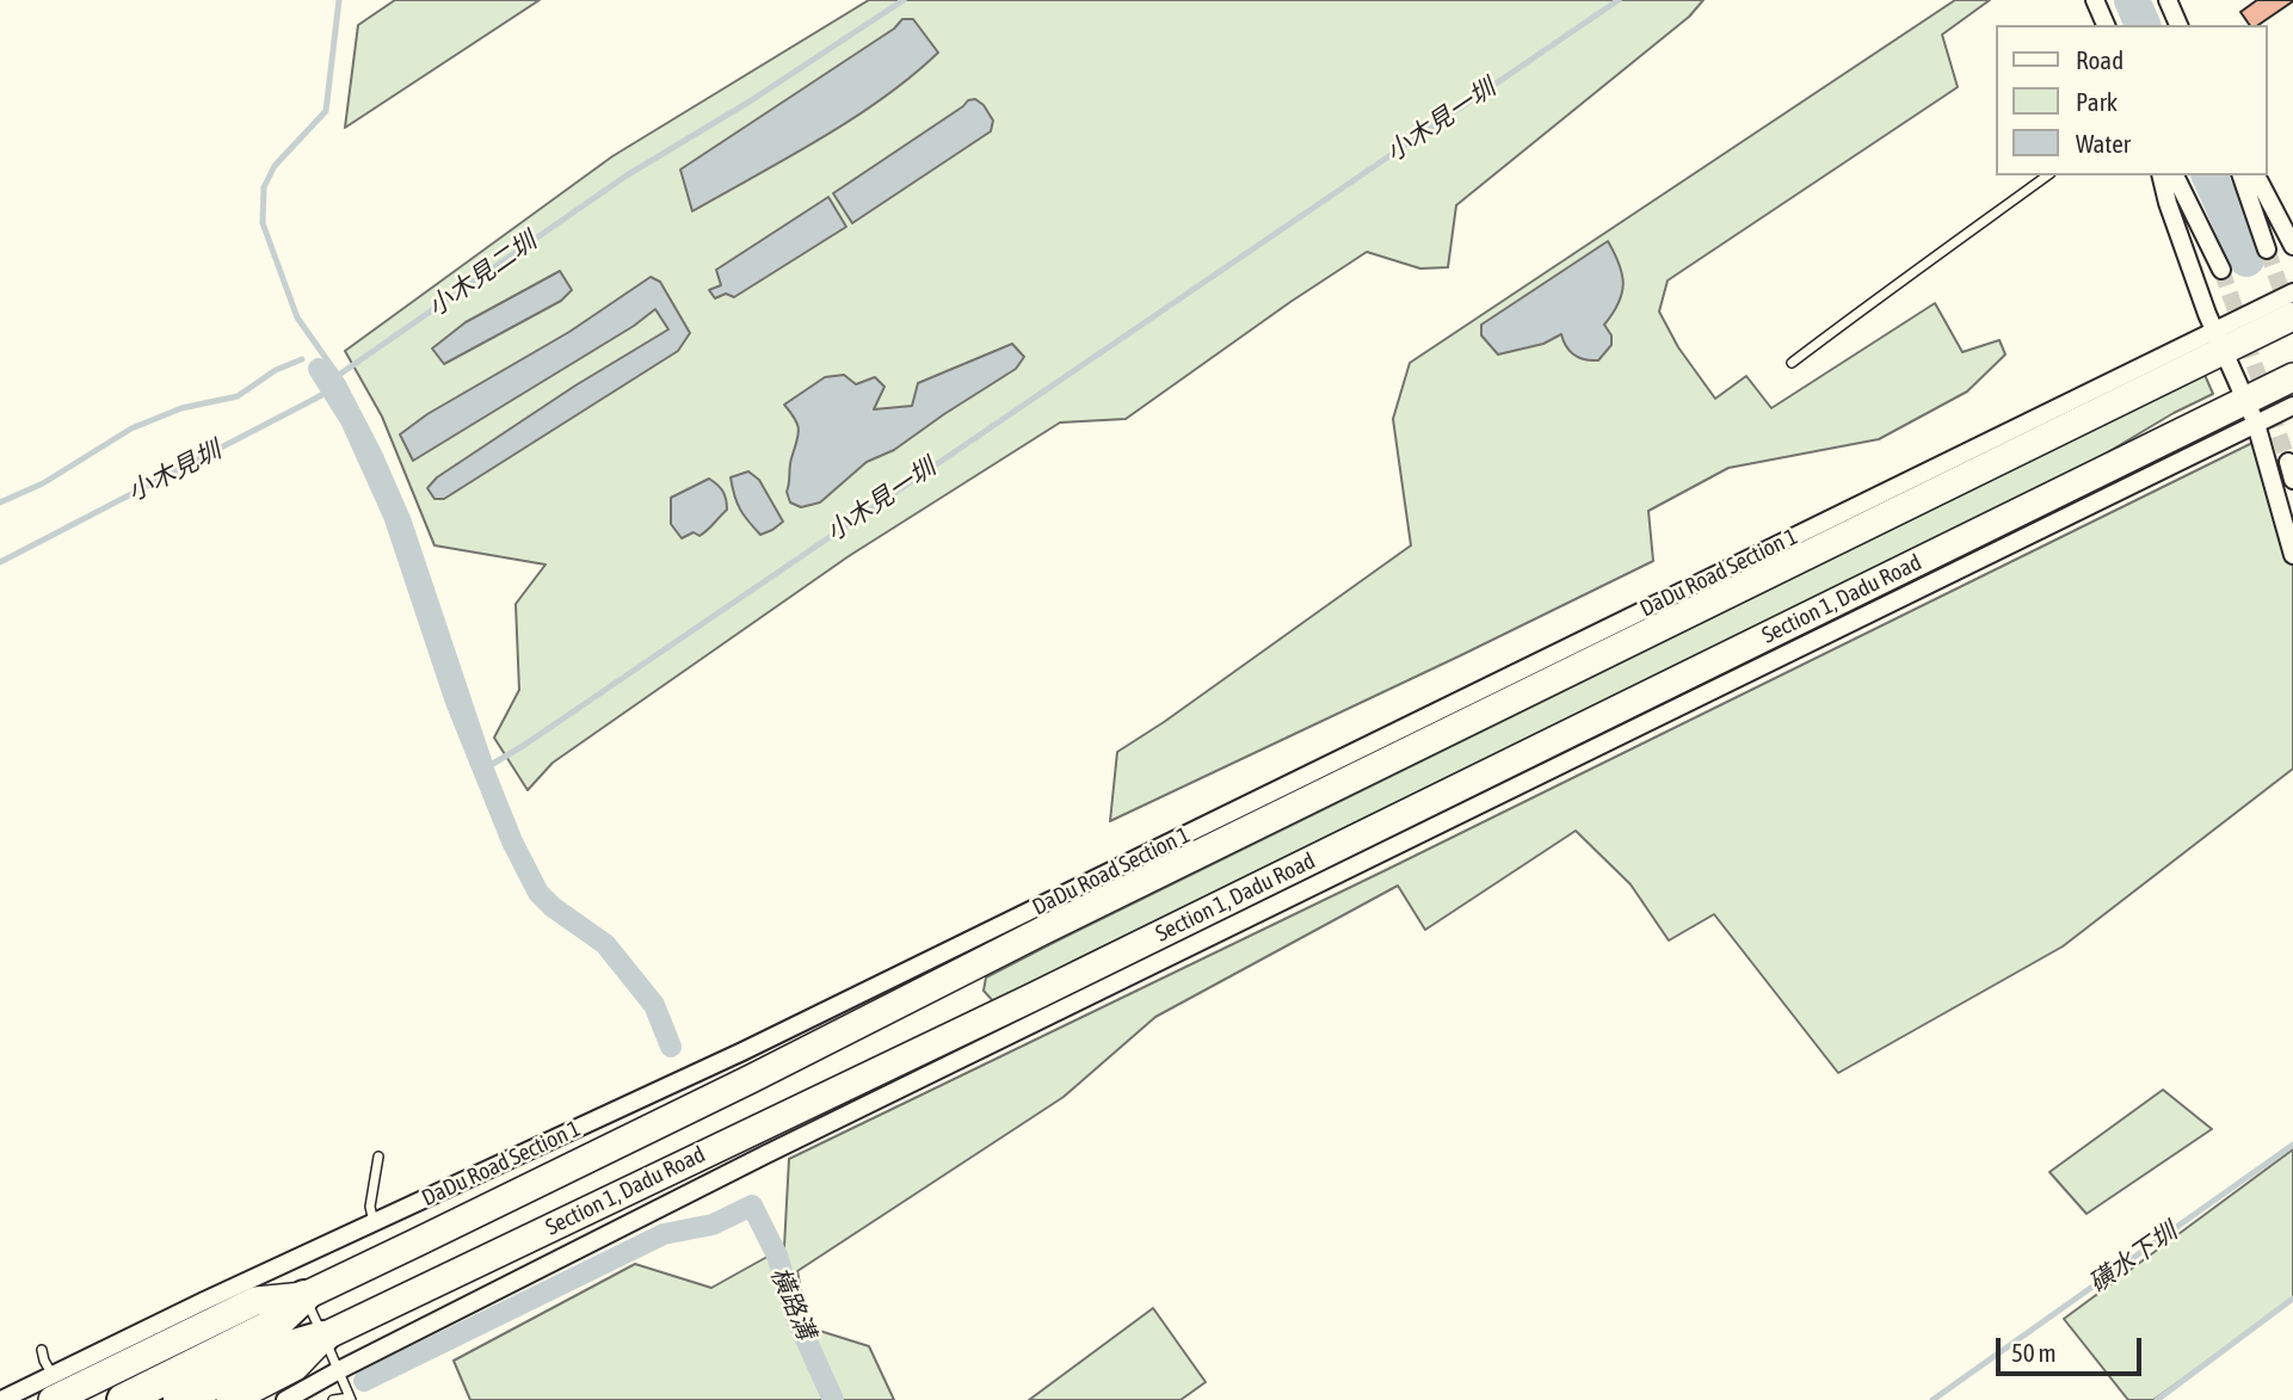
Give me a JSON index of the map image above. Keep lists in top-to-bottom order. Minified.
{"streets":{"main road":["DaDu Road Section 1","Section 1, Dadu Road"]},"water":["小木見一圳","小木見二圳","小木見圳","磺水下圳","橫路溝"],"legend":["Road","Park","Water"],"scale_bar":"50 m"}
